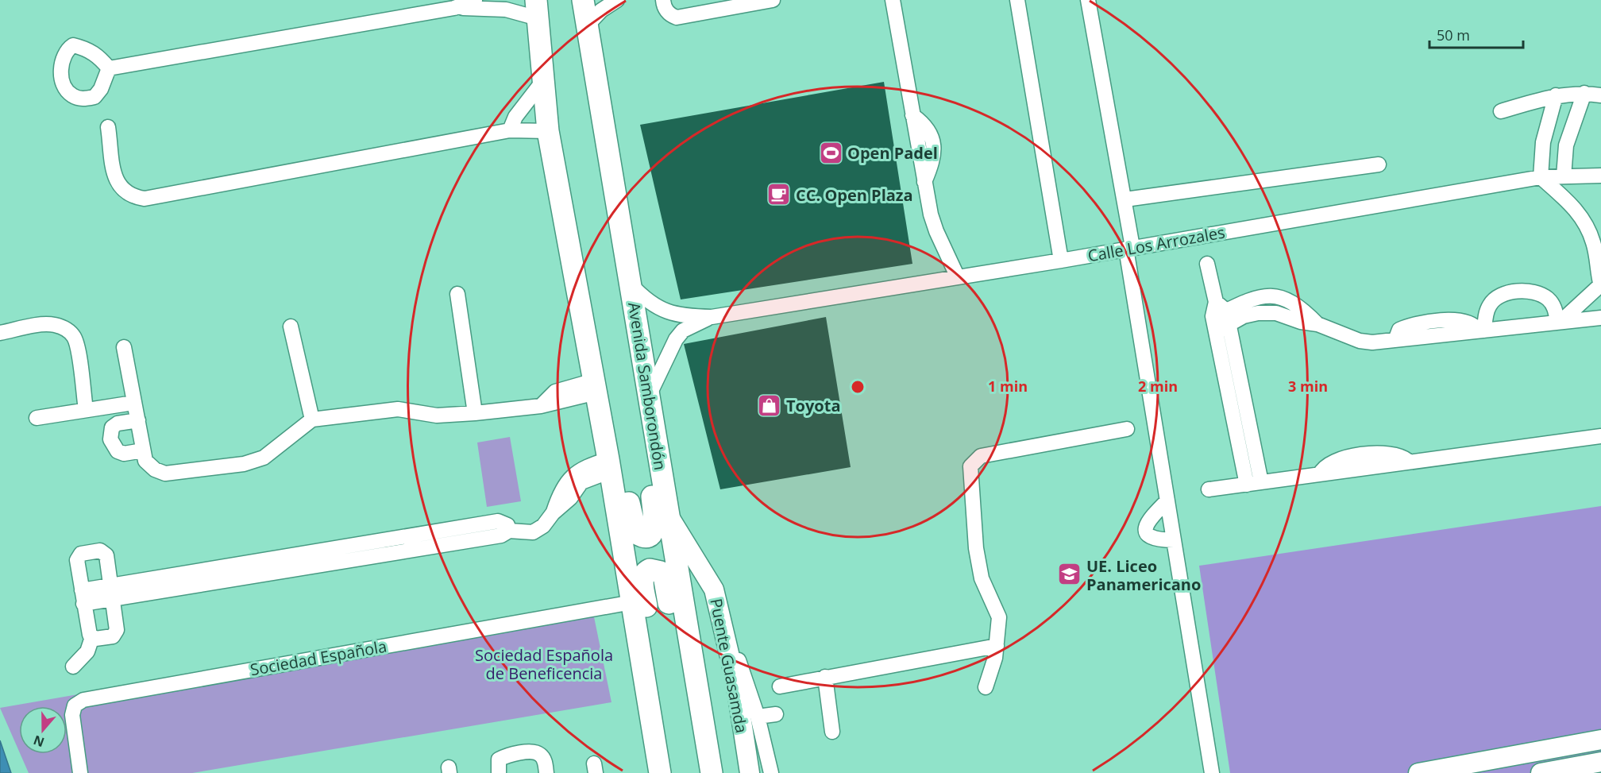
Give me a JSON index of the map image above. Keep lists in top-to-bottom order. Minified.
{"streets":{"highway":["Avenida Samborondón"],"main road":["Puente Guasamda"],"street":["Calle Los Arrozales","Sociedad Española"]},"crossings":[["Calle Los Arrozales","Avenida Samborondón"],["Avenida Samborondón","Puente Guasamda"]],"parks":["Sociedad Española de Beneficencia"],"places":{"sports":["Open Padel"],"cafe":["CC. Open Plaza"],"shop":["Toyota"],"school or university":["UE. Liceo Panamericano"]},"scale_bar":"50 m","north":"bottom","rings":["1 min","2 min","3 min"]}
